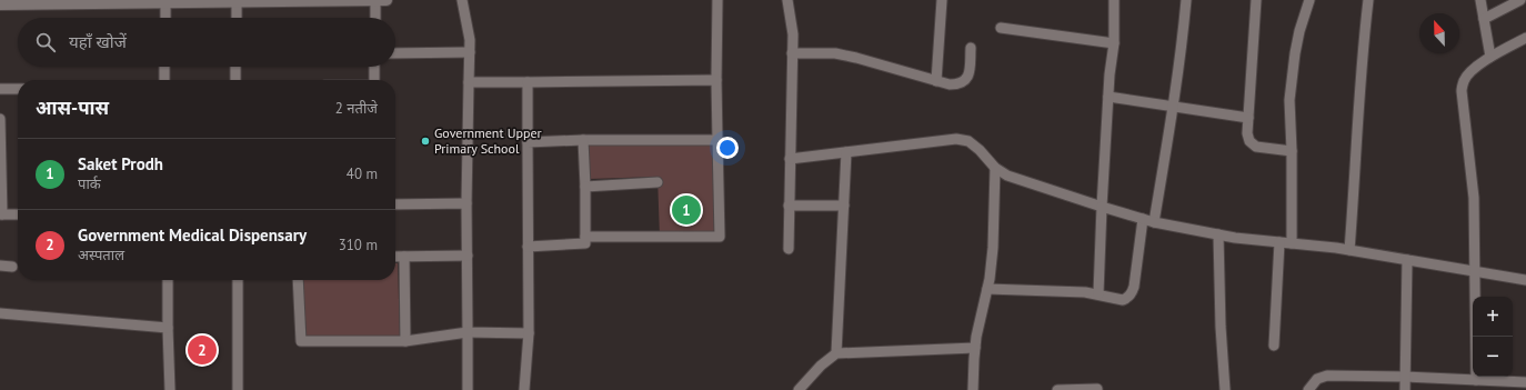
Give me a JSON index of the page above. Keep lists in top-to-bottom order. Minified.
{"places":["Government Upper Primary School"],"north":"top","page":{"search":"यहाँ खोजें","heading":["आस-पास","2 नतीजे"],"list":[{"mark":"1","name":"Saket Prodh","note":"पार्क","value":"40 m"},{"mark":"2","name":"Government Medical Dispensary","note":"अस्पताल","value":"310 m"}],"pins":["1","2"],"map_buttons":["+","−"]}}
